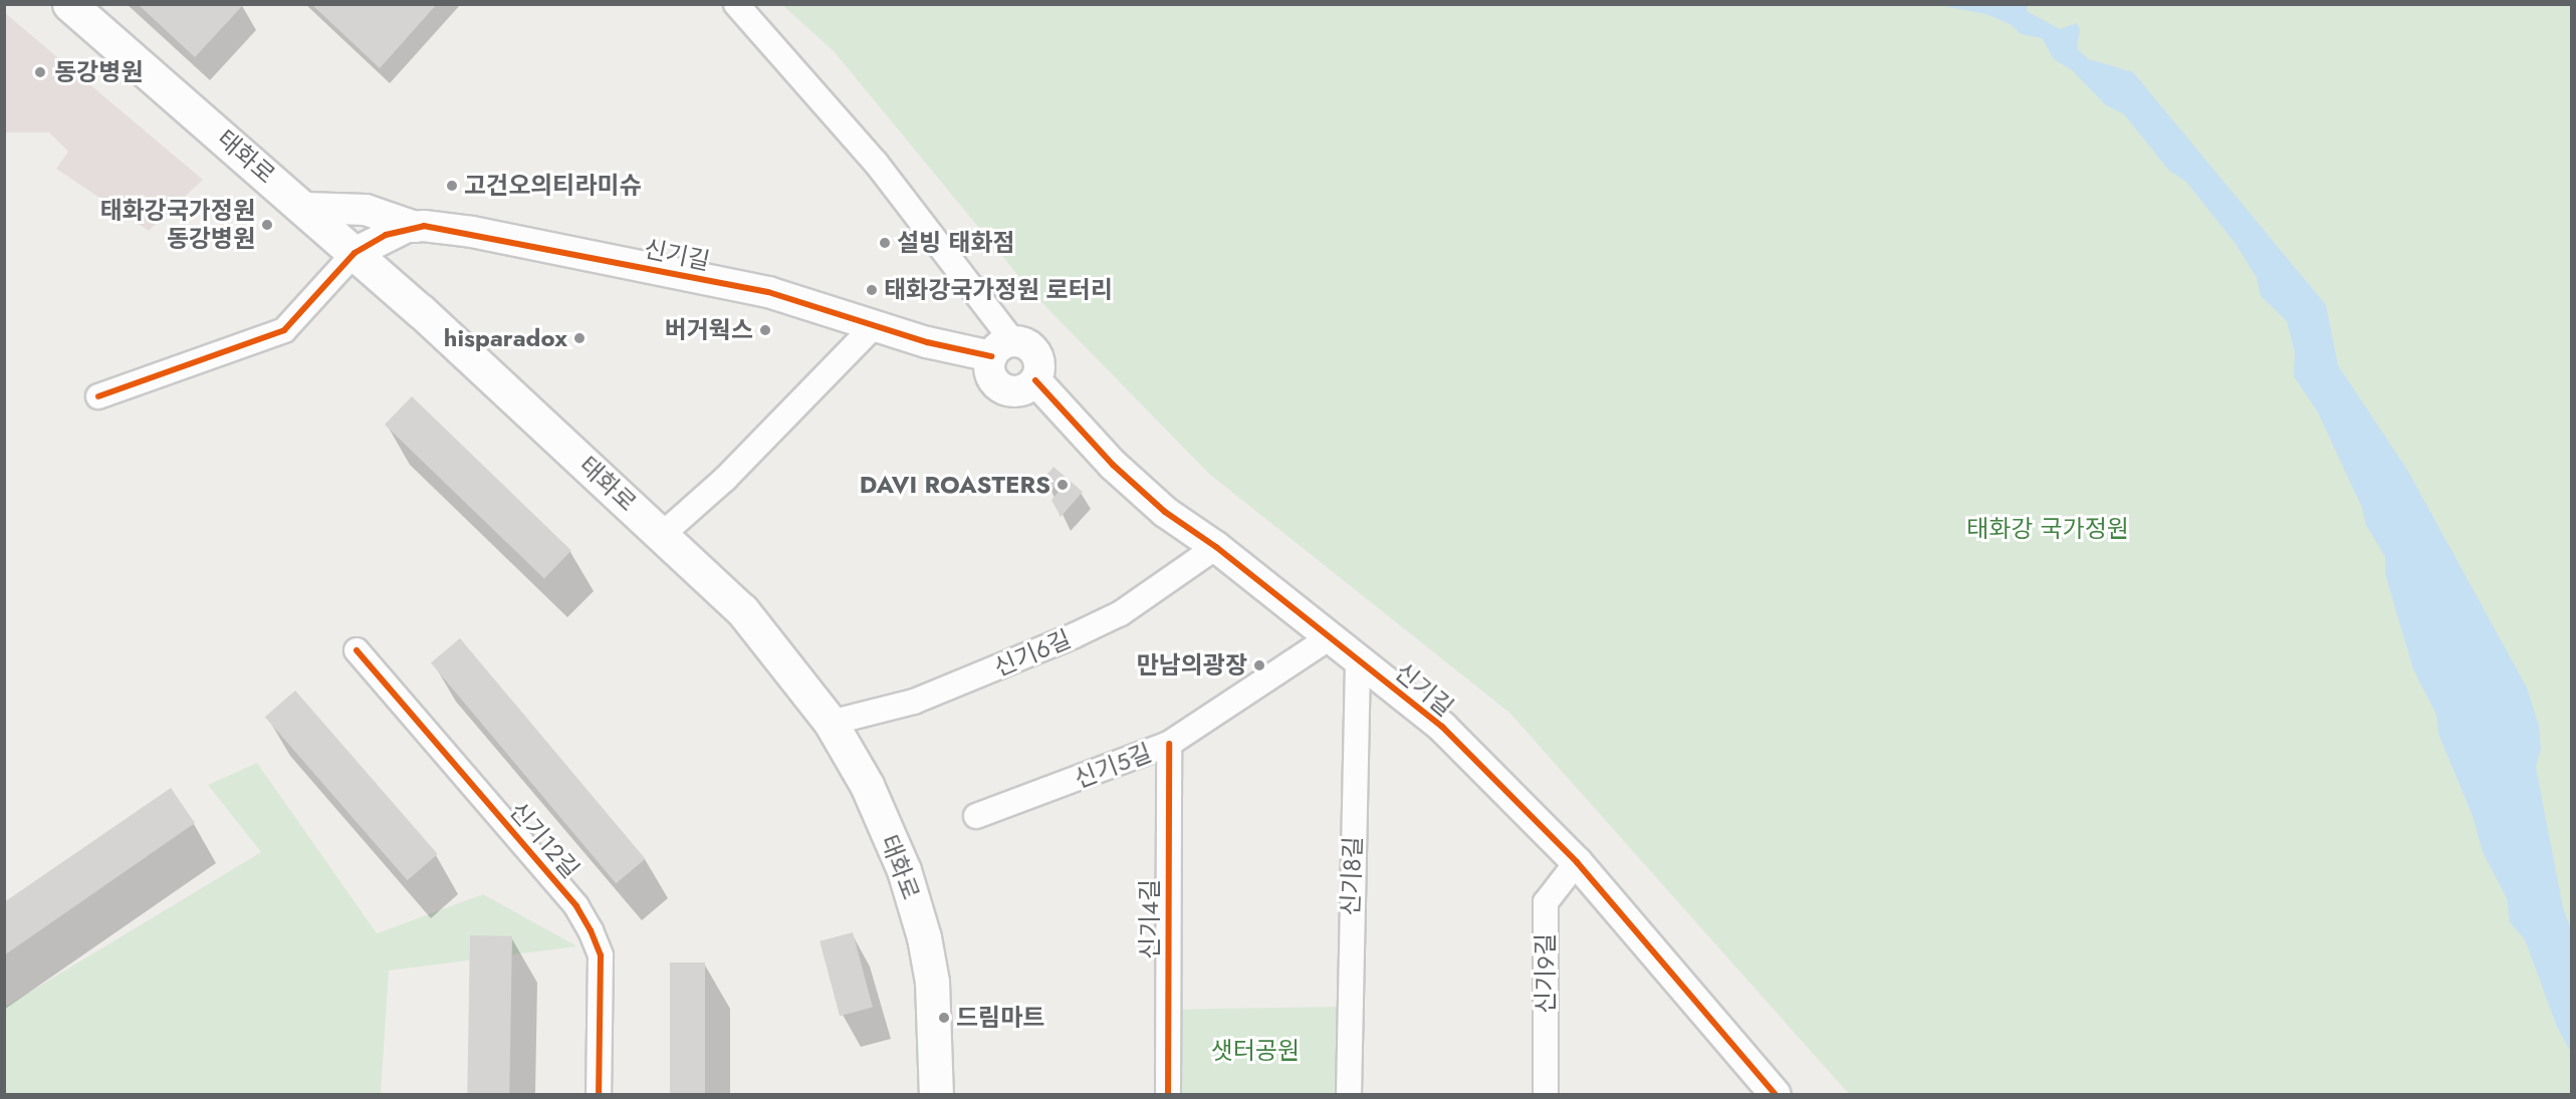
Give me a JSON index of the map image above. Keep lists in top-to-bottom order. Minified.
{"streets":{"main road":["태화로"],"street":["신기길","신기6길","신기5길","신기12길","신기8길","신기4길","신기9길"]},"crossings":[["태화로","신기길"],["태화로","신기6길"],["신기길","신기6길"],["신기길","신기5길"],["신기길","신기8길"],["신기길","신기9길"],["신기5길","신기4길"]],"parks":["태화강 국가정원","샛터공원"],"places":["동강병원","고건오의티라미슈","태화강국가정원 동강병원","설빙 태화점","태화강국가정원 로터리","버거웍스","hisparadox","DAVI ROASTERS","만남의광장","드림마트"]}
